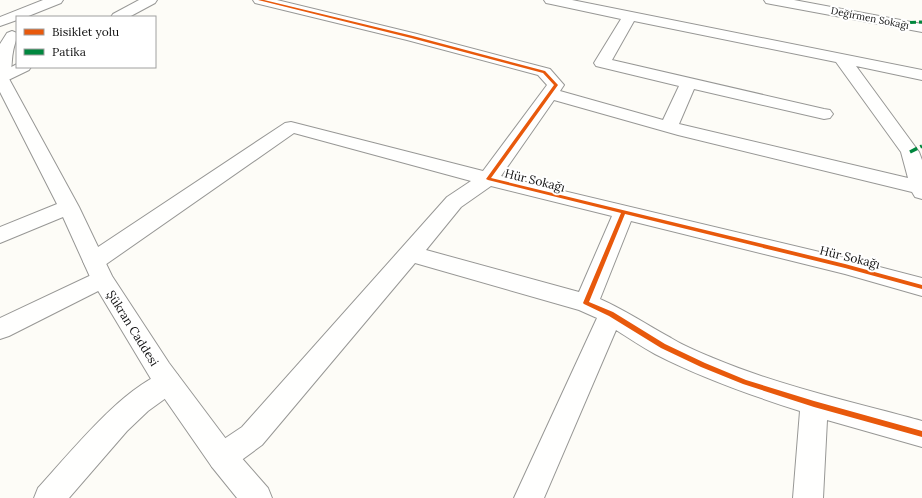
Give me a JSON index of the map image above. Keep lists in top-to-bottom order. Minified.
{"streets":{"street":["Değirmen Sokağı","Hür Sokağı","Şükran Caddesi"]},"legend":["Bisiklet yolu","Patika"]}
